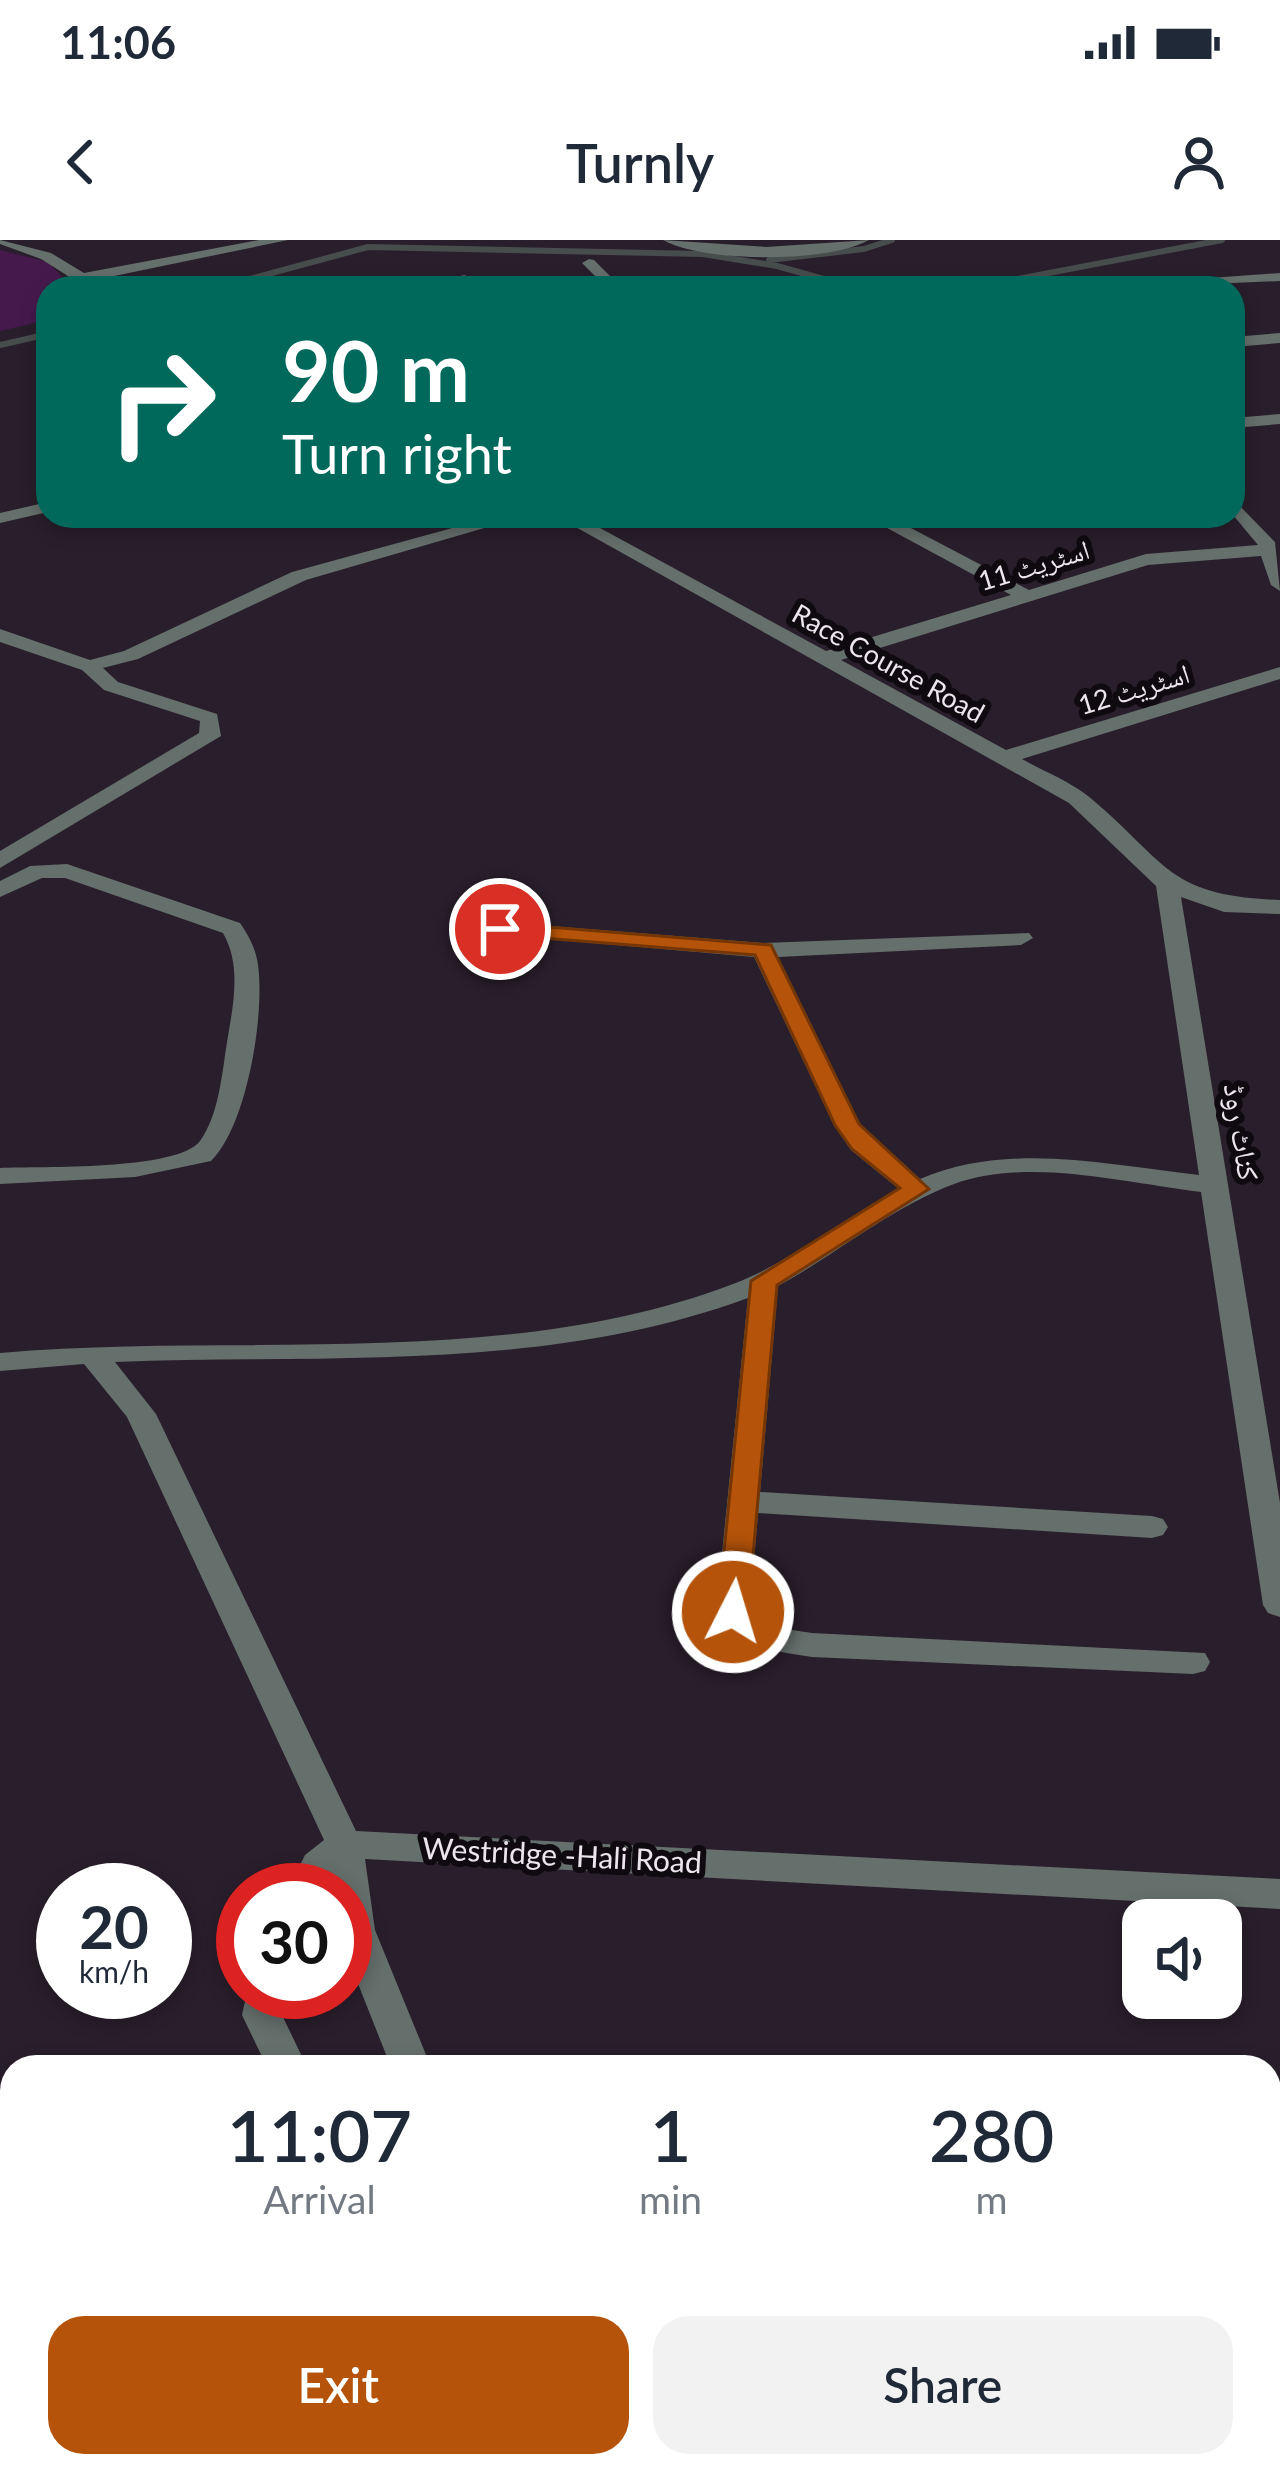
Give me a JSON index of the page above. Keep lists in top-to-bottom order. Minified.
{"streets":{"street":["اسٹریٹ 11","Race Course Road","اسٹریٹ 12","کناٹ روڈ","Westridge -Hali Road"]},"crossings":[["اسٹریٹ 11","Race Course Road"],["Race Course Road","اسٹریٹ 12"],["Race Course Road","کناٹ روڈ"]],"page":{"status":"11:06","header":"Turnly","turn":["90 m","Turn right"],"speed":"20 km/h","limit":"30","eta":["11:07","Arrival","1","min","280","m"],"buttons":["Exit","Share"]}}
